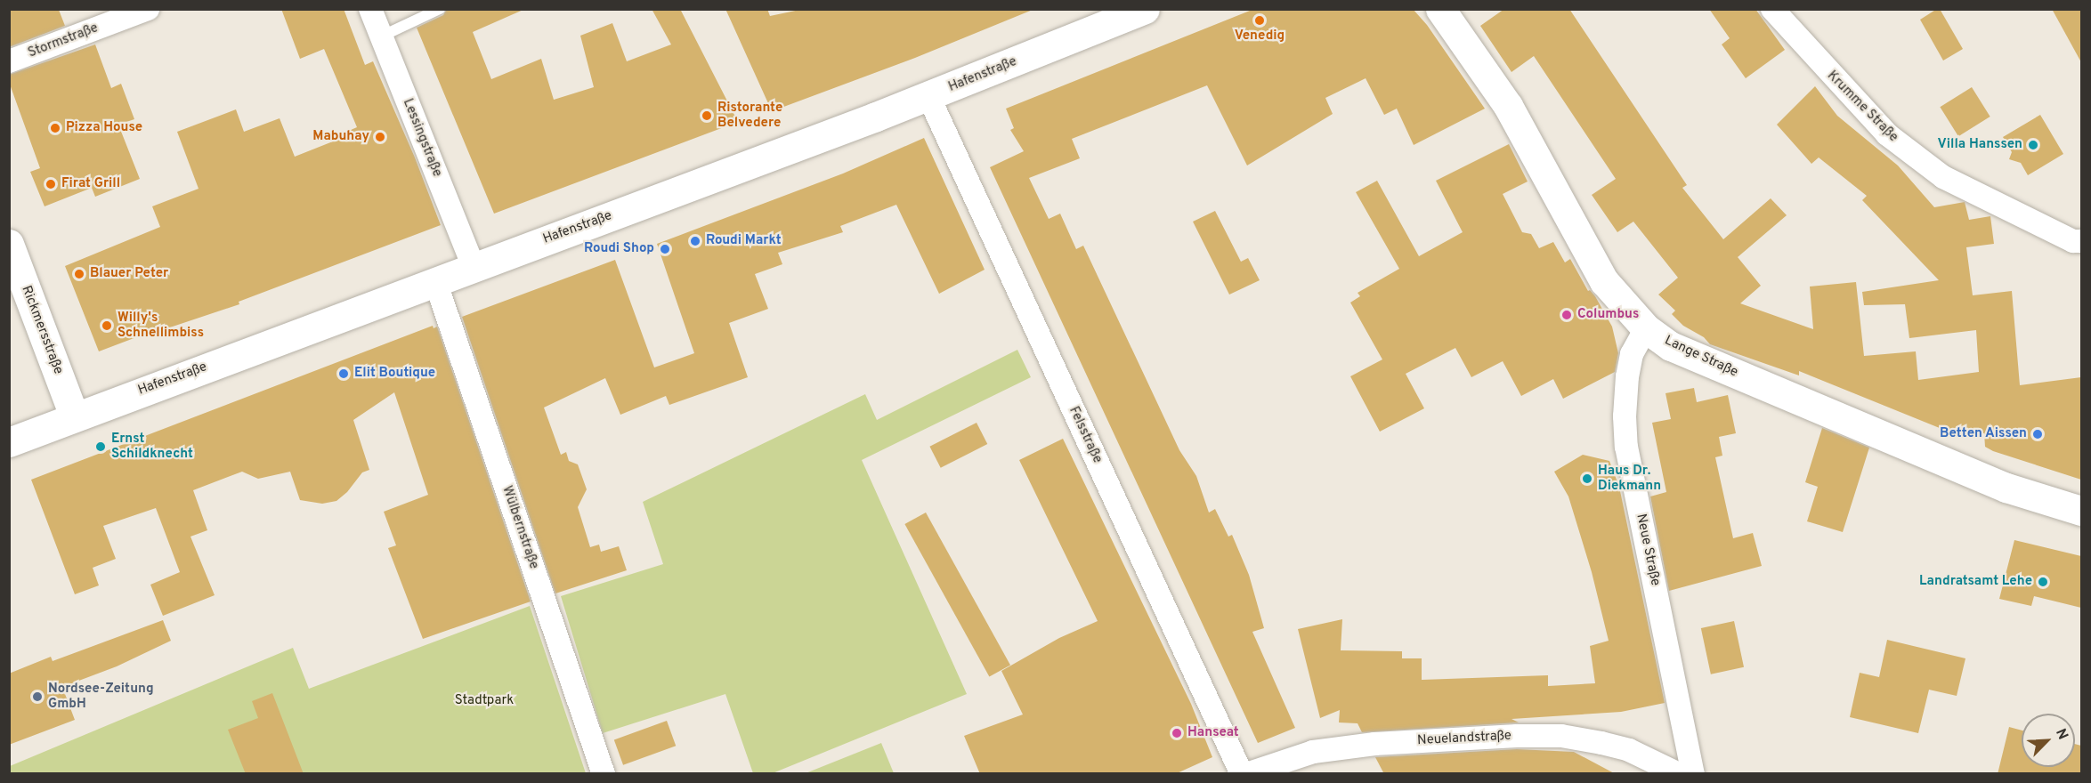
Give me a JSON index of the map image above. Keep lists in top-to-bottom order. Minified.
{"streets":{"street":["Stormstraße","Hafenstraße","Krumme Straße","Lessingstraße","Rickmersstraße","Lange Straße","Felsstraße","Wülbernstraße","Neue Straße","Neuelandstraße"]},"crossings":[["Hafenstraße","Lessingstraße"],["Hafenstraße","Rickmersstraße"],["Hafenstraße","Felsstraße"],["Hafenstraße","Wülbernstraße"],["Lange Straße","Neue Straße"]],"parks":["Stadtpark"],"places":["Venedig","Ristorante Belvedere","Pizza House","Mabuhay","Villa Hanssen","Firat Grill","Roudi Markt","Roudi Shop","Blauer Peter","Columbus","Willy's Schnellimbiss","Elit Boutique","Betten Aissen","Ernst Schildknecht","Haus Dr. Diekmann","Landratsamt Lehe","Nordsee-Zeitung GmbH","Hanseat"],"north":"top right"}
